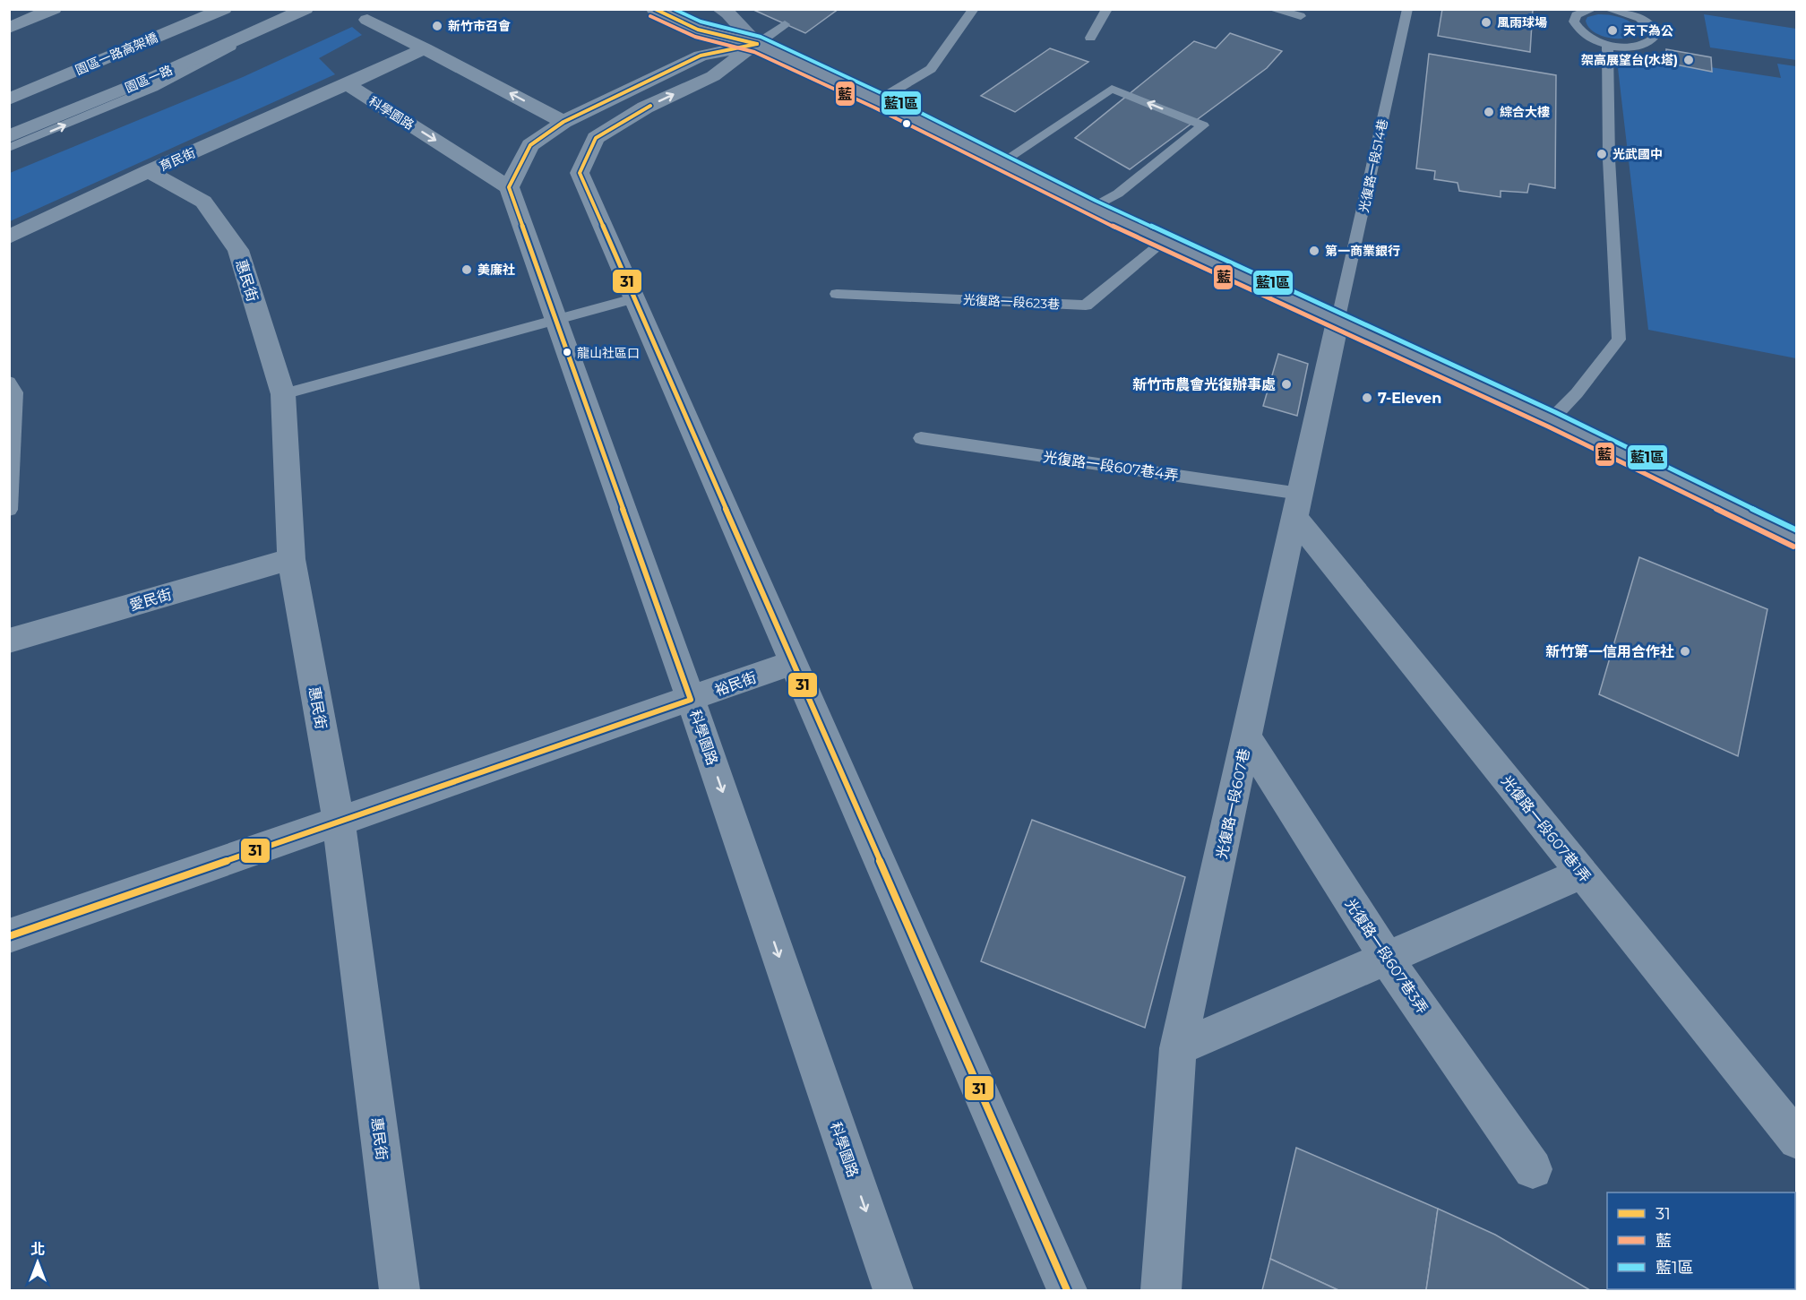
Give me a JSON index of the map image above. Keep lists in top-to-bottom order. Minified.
{"streets":{"street":["園區一路高架橋","園區一路","科學園路","育民街","惠民街","愛民街","裕民街","光復路一段607巷","光復路一段607巷1弄","光復路一段607巷3弄"],"lane":["光復路一段514巷","光復路一段623巷","光復路一段607巷4弄"]},"crossings":[["科學園路","育民街"],["科學園路","裕民街"],["育民街","惠民街"],["光復路一段514巷","光復路一段607巷"],["惠民街","愛民街"],["惠民街","裕民街"],["光復路一段607巷4弄","光復路一段607巷"],["光復路一段607巷4弄","光復路一段607巷1弄"],["光復路一段607巷","光復路一段607巷1弄"],["光復路一段607巷","光復路一段607巷3弄"]],"places":["風雨球場","新竹市召會","天下為公","架高展望台(水塔)","綜合大樓","光武國中","第一商業銀行","美廉社","龍山社區口","新竹市農會光復辦事處","7-Eleven","新竹第一信用合作社"],"lines":["transit line 31","transit line 藍1區","transit line 藍"],"legend":["31","藍","藍1區"],"north":"top"}
